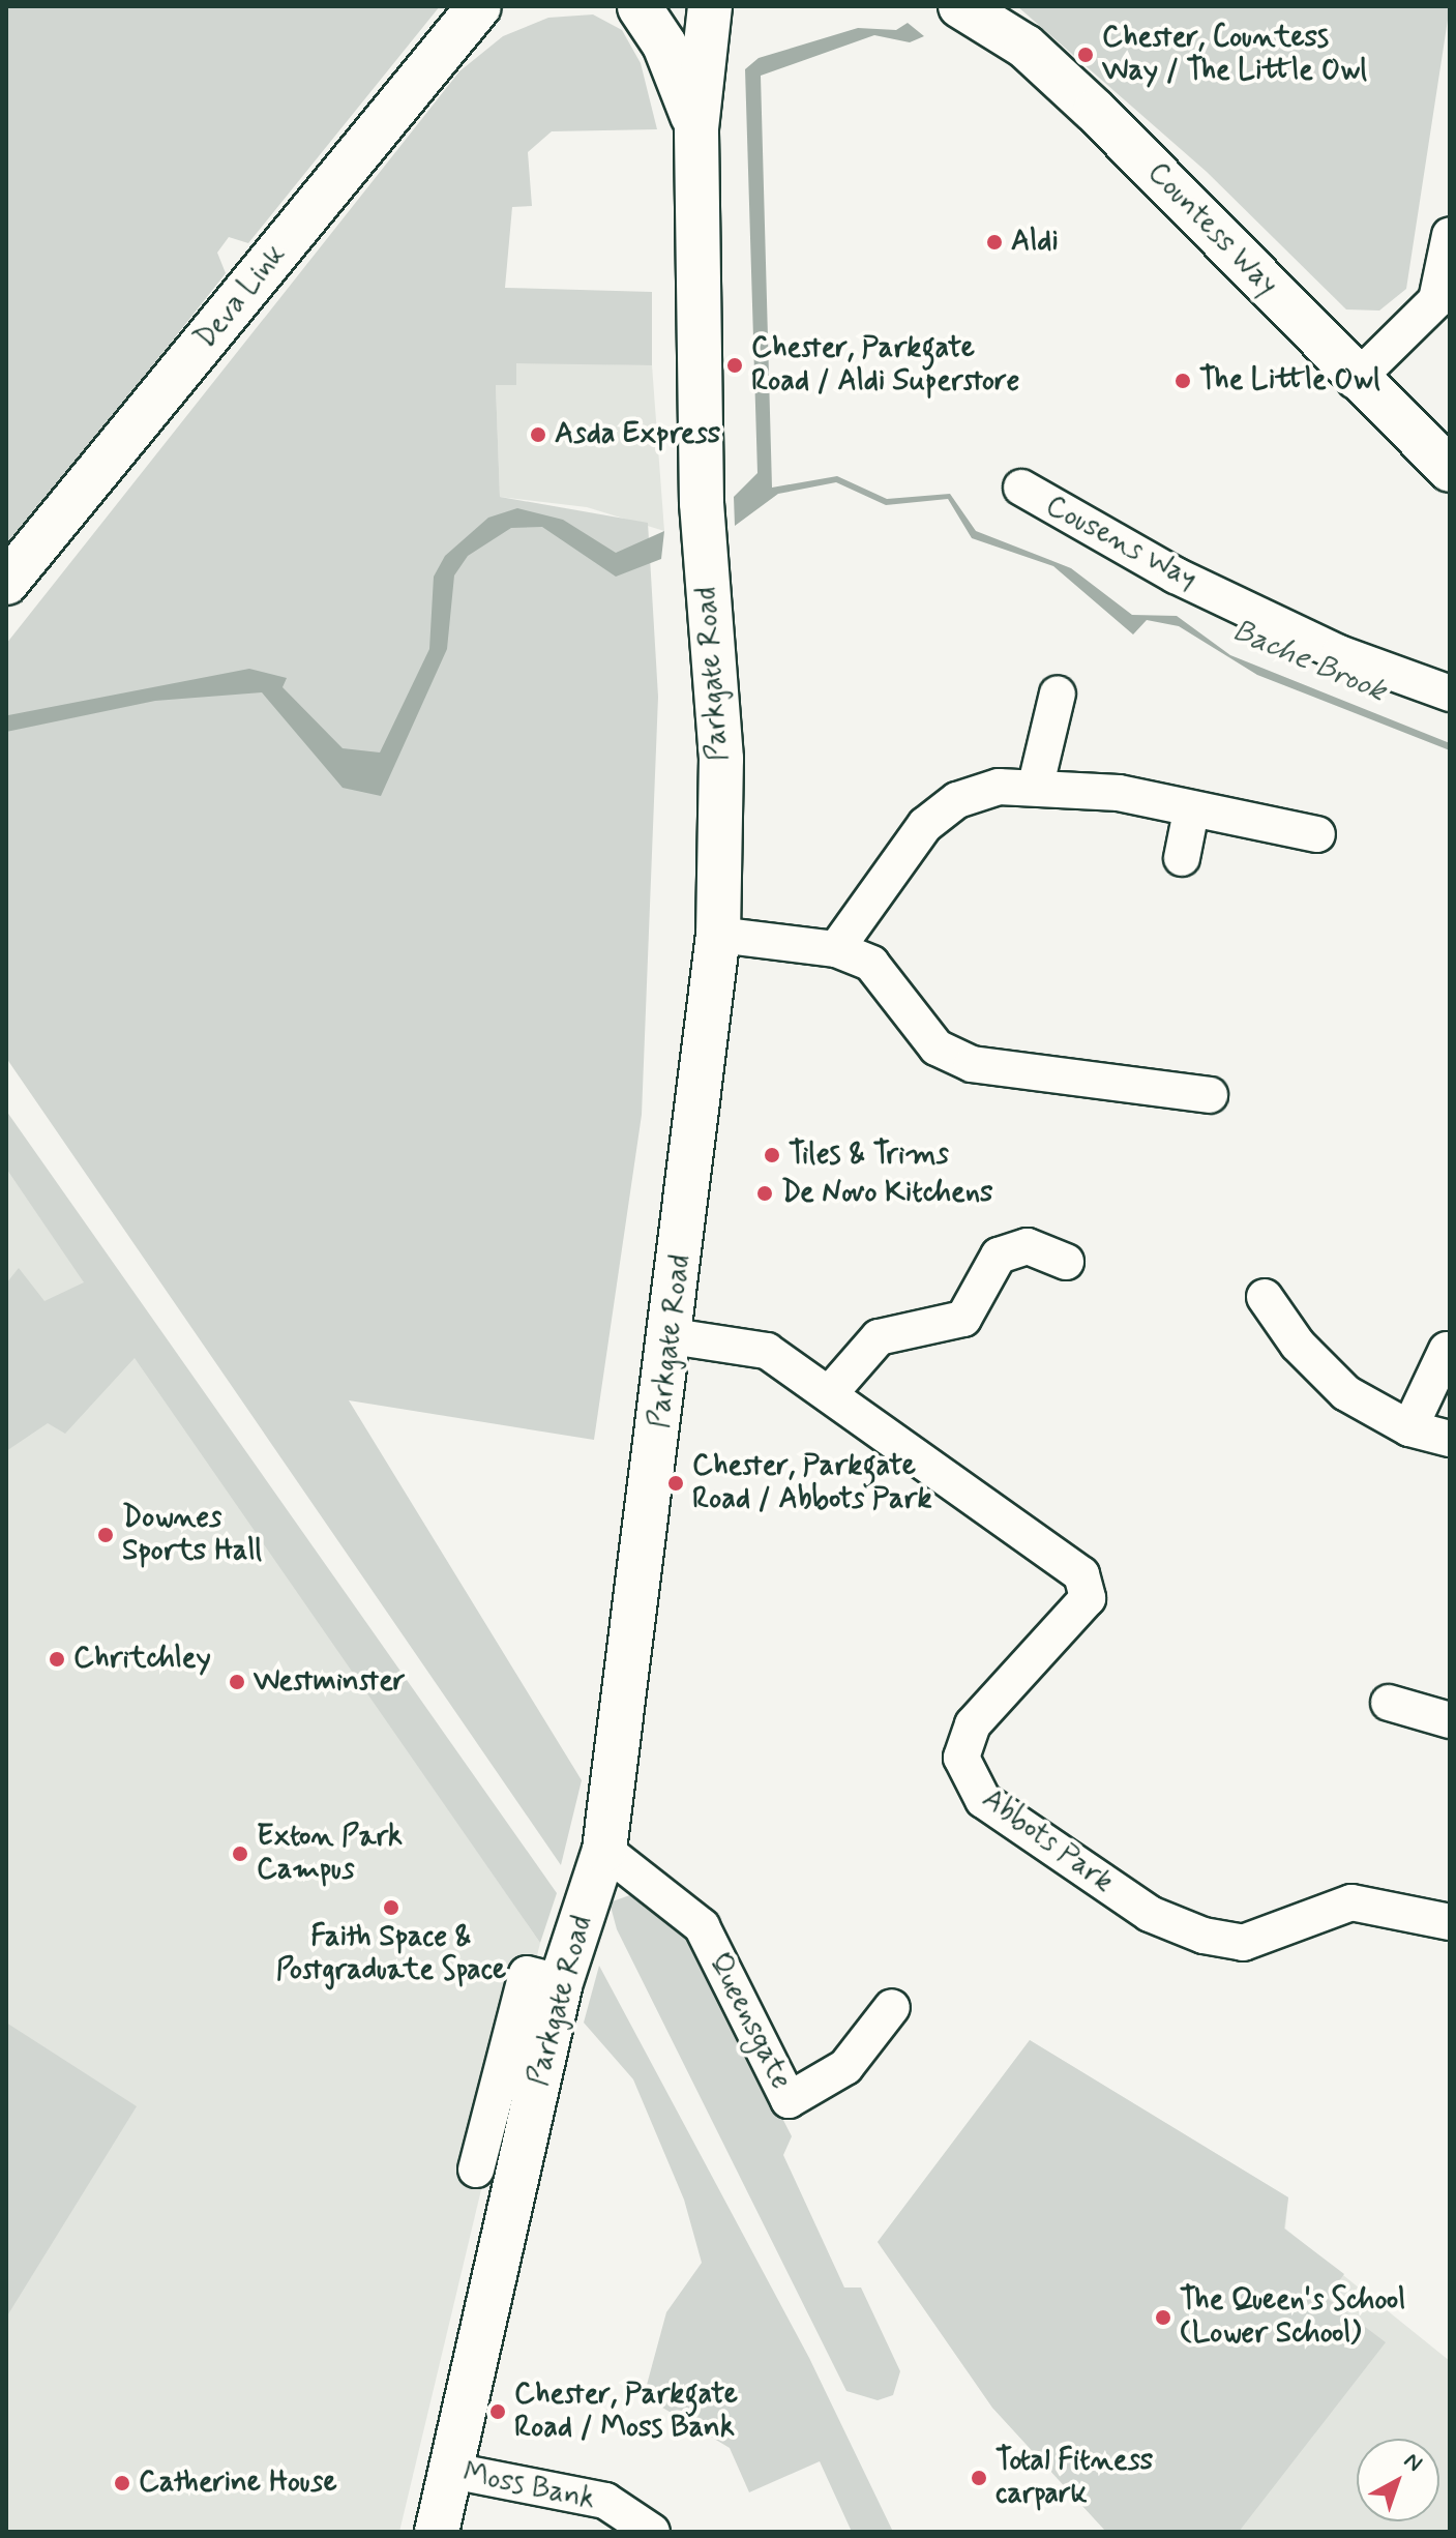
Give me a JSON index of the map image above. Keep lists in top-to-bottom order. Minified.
{"streets":{"main road":["Countess Way","Deva Link","Parkgate Road"],"street":["Cousens Way","Abbots Park","Queensgate","Moss Bank"]},"crossings":[["Parkgate Road","Abbots Park"],["Parkgate Road","Queensgate"],["Parkgate Road","Moss Bank"]],"water":["Bache Brook"],"places":["Chester, Countess Way / The Little Owl","Aldi","Chester, Parkgate Road / Aldi Superstore","The Little Owl","Asda Express","Tiles & Trims","De Novo Kitchens","Chester, Parkgate Road / Abbots Park","Downes Sports Hall","Chritchley","Westminster","Exton Park Campus","Faith Space & Postgraduate Space","The Queen's School (Lower School)","Chester, Parkgate Road / Moss Bank","Total Fitness carpark","Catherine House"],"north":"top right"}
